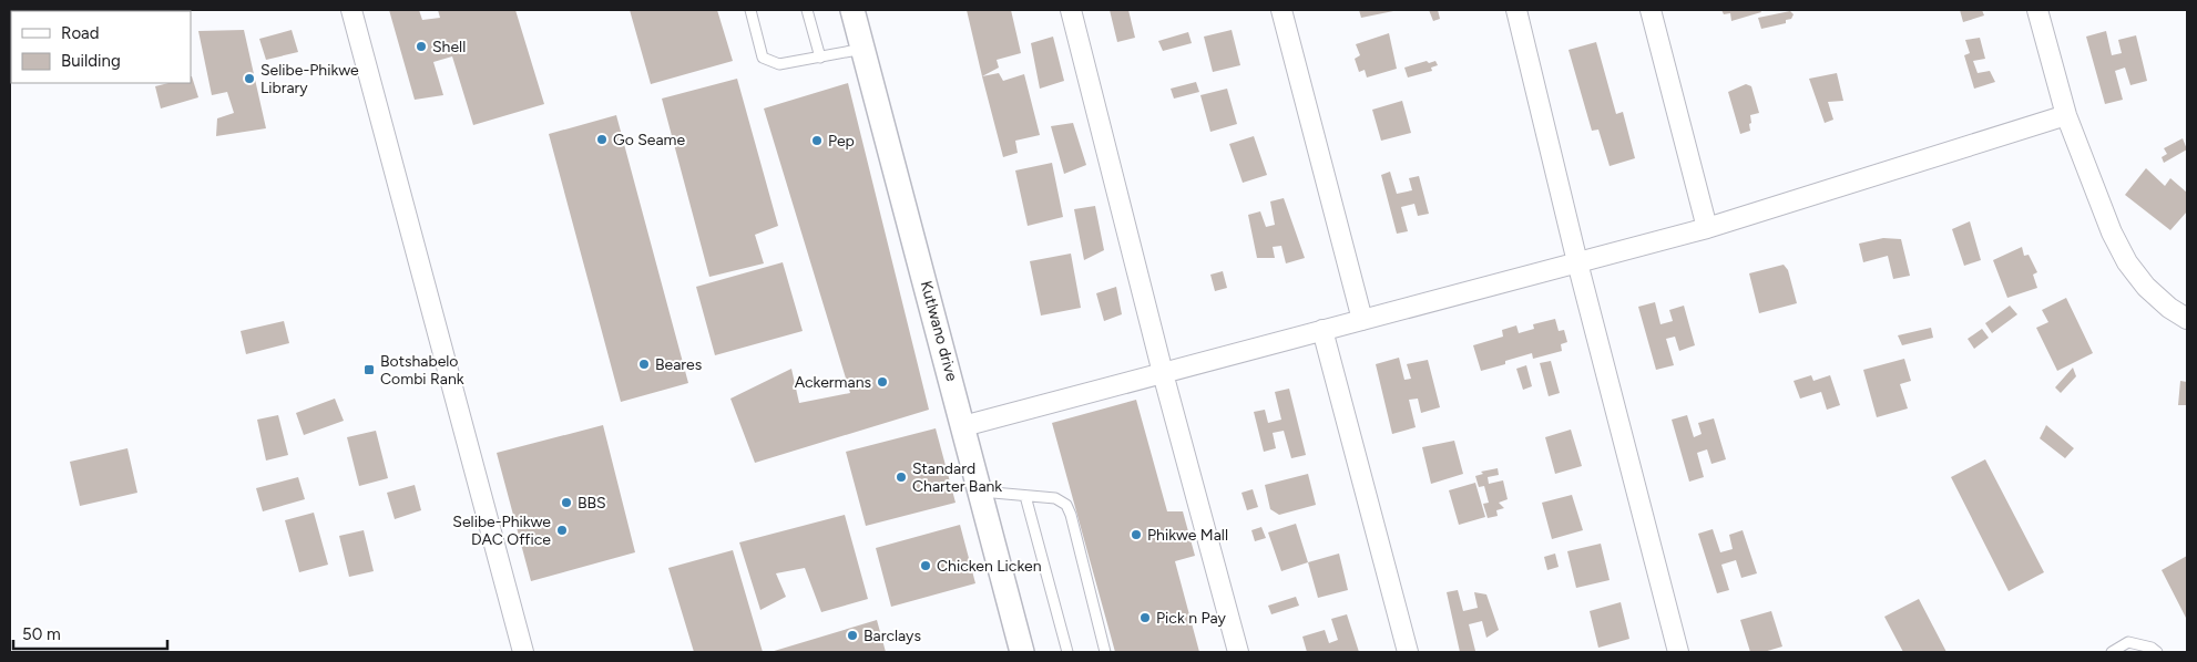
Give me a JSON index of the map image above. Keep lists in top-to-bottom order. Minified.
{"streets":{"street":["Kutlwano drive"]},"places":{"other":["Shell","Selibe-Phikwe Library","Go Seame","Pep","Beares","Ackermans","Standard Charter Bank","BBS","Selibe-Phikwe DAC Office","Phikwe Mall","Chicken Licken","Pick n Pay","Barclays"],"transit":["Botshabelo Combi Rank"]},"legend":["Road","Building"],"scale_bar":"50 m"}
